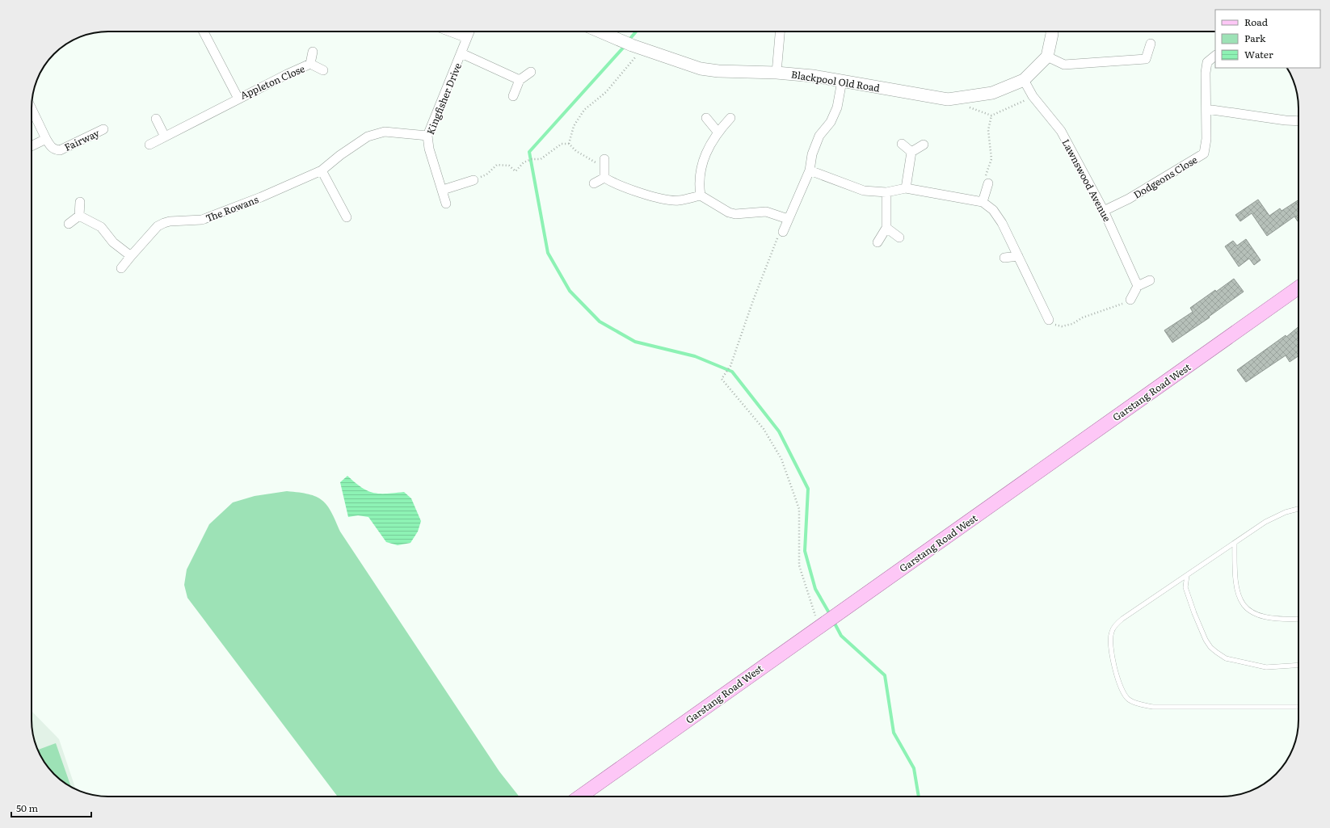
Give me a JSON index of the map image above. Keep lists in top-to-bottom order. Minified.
{"streets":{"main road":["Garstang Road West"],"street":["Blackpool Old Road","Appleton Close","Kingfisher Drive","Fairway","Dodgeons Close","Lawnswood Avenue","The Rowans"]},"crossings":[["Blackpool Old Road","Lawnswood Avenue"],["Kingfisher Drive","The Rowans"],["Dodgeons Close","Lawnswood Avenue"]],"legend":["Road","Park","Water"],"scale_bar":"50 m"}
